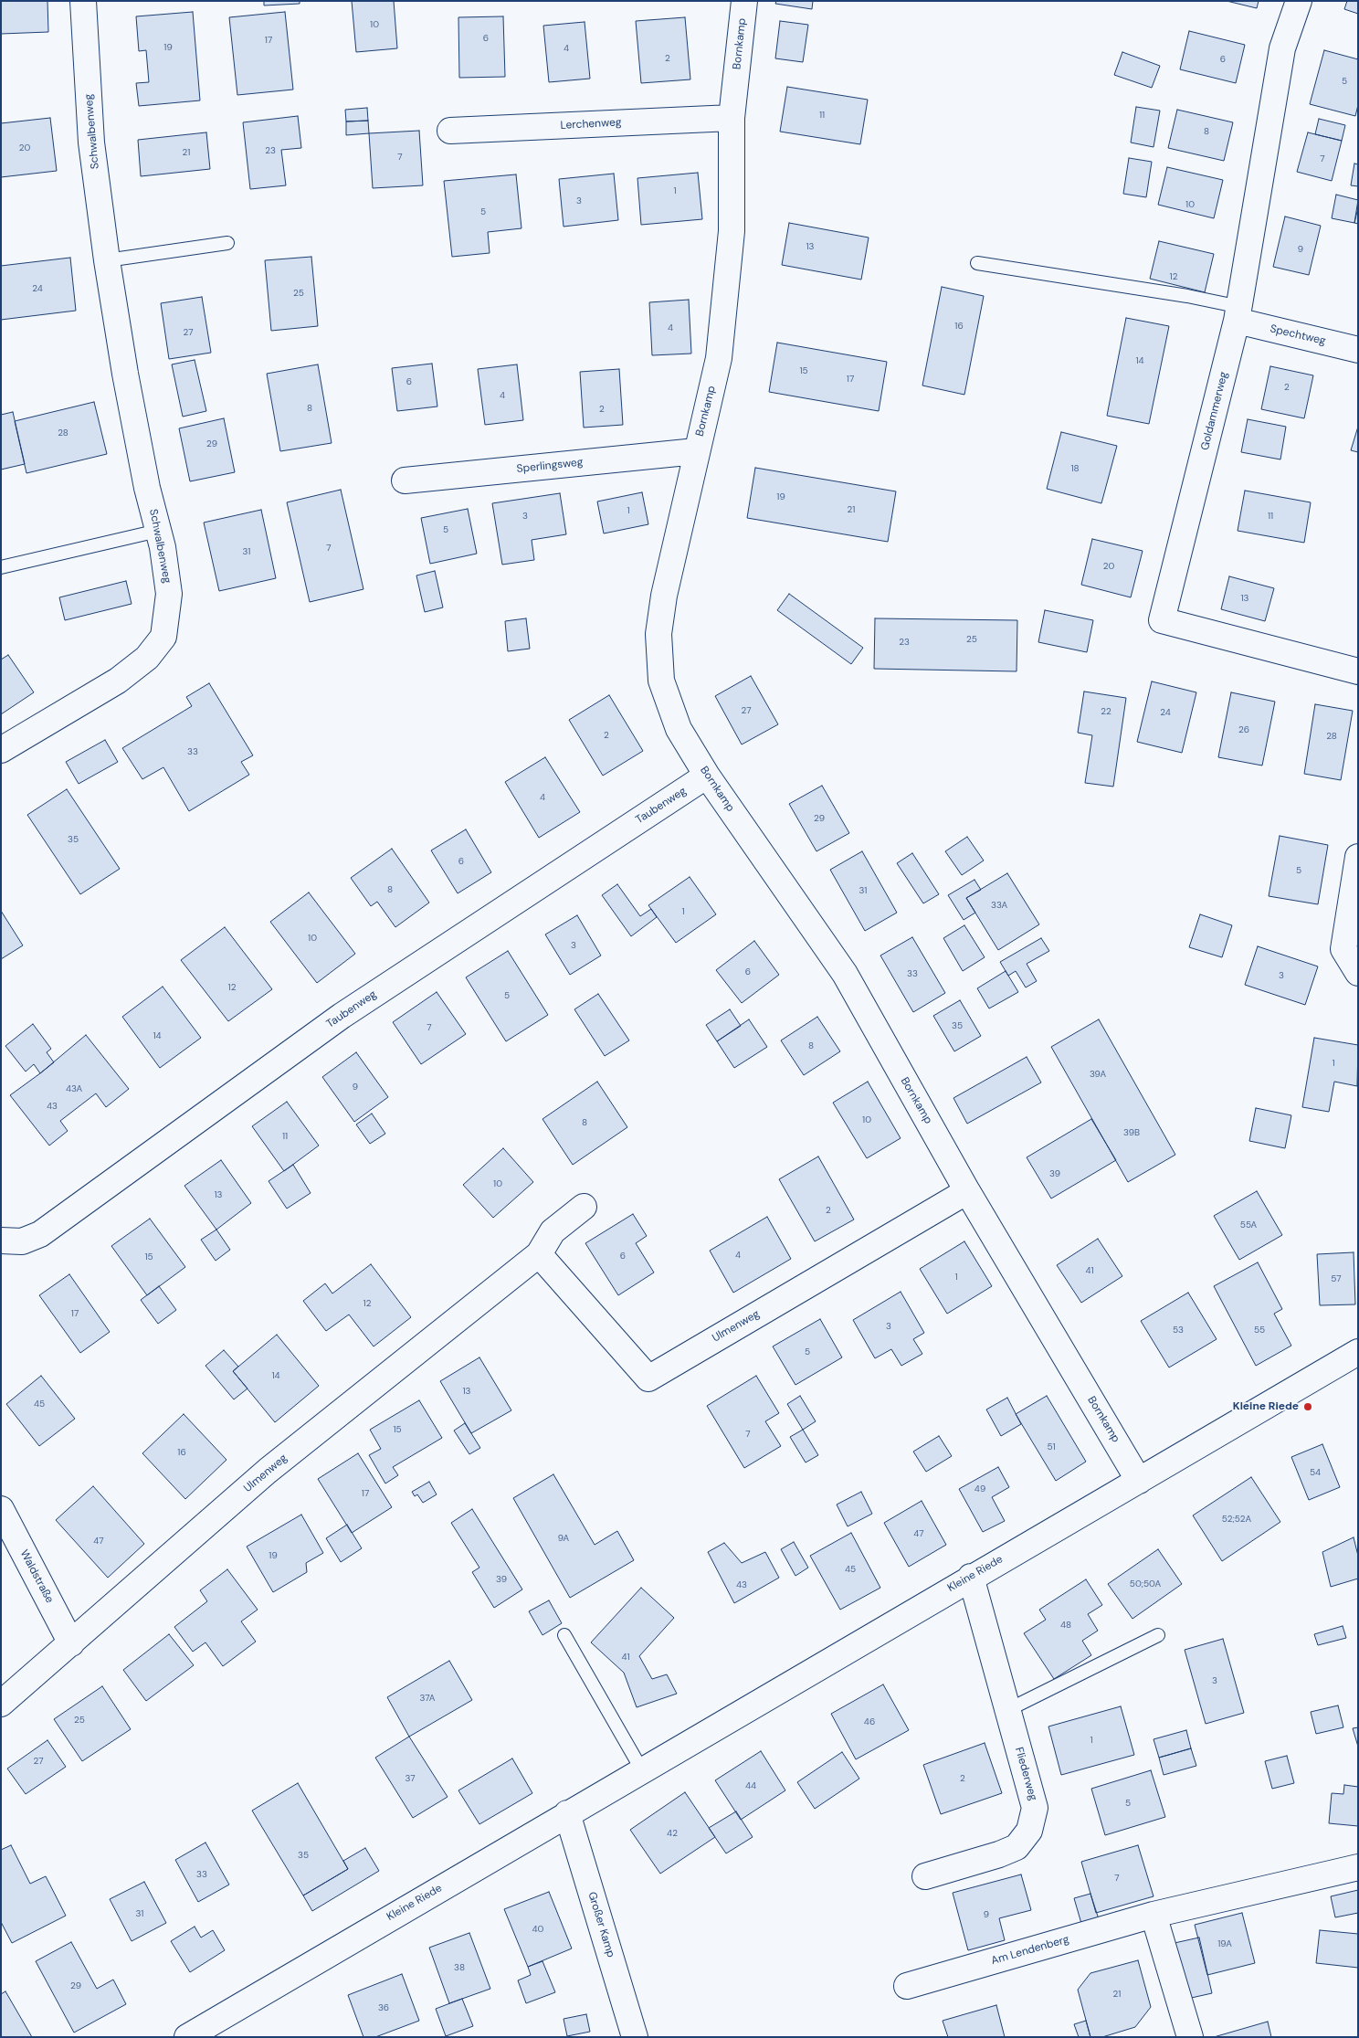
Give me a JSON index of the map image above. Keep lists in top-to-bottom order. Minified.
{"streets":{"street":["Bornkamp","Lerchenweg","Schwalbenweg","Spechtweg","Goldammerweg","Sperlingsweg","Taubenweg","Ulmenweg","Kleine Riede","Waldstraße","Fliederweg","Großer Kamp","Am Lendenberg"]},"crossings":[["Bornkamp","Lerchenweg"],["Bornkamp","Sperlingsweg"],["Bornkamp","Taubenweg"],["Bornkamp","Ulmenweg"],["Bornkamp","Kleine Riede"],["Spechtweg","Goldammerweg"],["Ulmenweg","Waldstraße"],["Kleine Riede","Fliederweg"],["Kleine Riede","Großer Kamp"]],"places":["Kleine Riede"],"house_numbers":["10","6","17","19","4","2","6","5","11","8","20","23","21","7","7","1","3","10","5","13","9","12","24","25","16","4","27","14","15","17","6","2","4","8","2","28","29","18","19","21","1","3","11","5","7","31","20","13","25","23","27","22","24","26","2","28","33","4","29","35","6","5","8","31","33A","1","10","3","6","33","3","12","5","35","7","14","8","1","39A","9","43A","43","10","8","39B","11","39","10","13","2","55A","4","6","15","41","1","57","12","17","3","53","55","5","14","13","45","15","7","51","16","54","49","17","52;52A","47","9A","47","19","45","39","50;50A","43","48","41","3","37A","25","46","1","27","37","2","44","5","42","35","33","7","31","9","40","19A","38","29","21","36"]}
